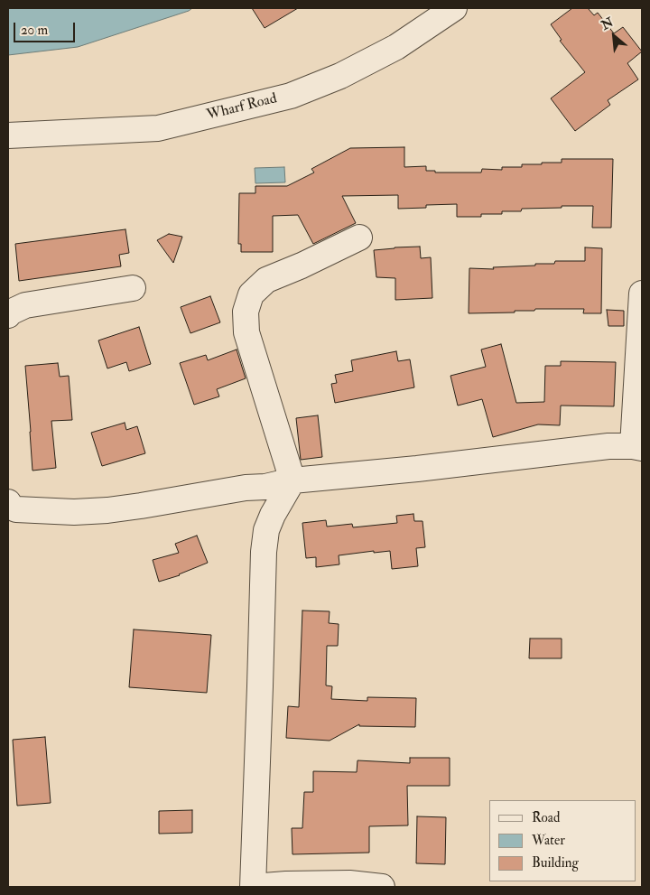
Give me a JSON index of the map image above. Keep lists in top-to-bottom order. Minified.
{"streets":{"street":["Wharf Road"]},"legend":["Road","Water","Building"],"scale_bar":"20 m","north":"top left"}
